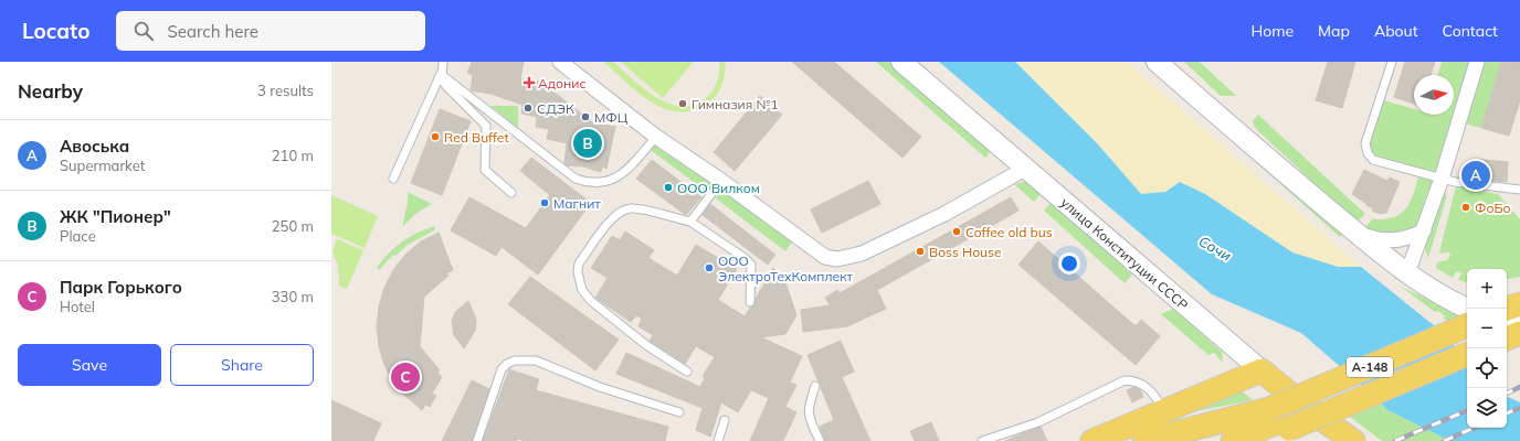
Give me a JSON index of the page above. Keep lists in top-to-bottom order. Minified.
{"streets":{"main road":["улица Конституции СССР","А-148"]},"water":["Сочи"],"places":{"health":["Адонис"],"other":["Гимназия №1","СДЭК","МФЦ","Red Buffet","ООО Вилком","Магнит","ФоБо","Coffee old bus","Boss House","ООО ЭлектроТехКомплект"]},"north":"right","page":{"header":"Locato","search":"Search here","nav":["Home","Map","About","Contact"],"heading":["Nearby","3 results"],"list":[{"mark":"A","name":"Авоська","note":"Supermarket","value":"210 m"},{"mark":"B","name":"ЖК \"Пионер\"","note":"Place","value":"250 m"},{"mark":"C","name":"Парк Горького","note":"Hotel","value":"330 m"}],"pins":["B","A","C"],"map_buttons":["+","−"],"buttons":["Save","Share"]}}
